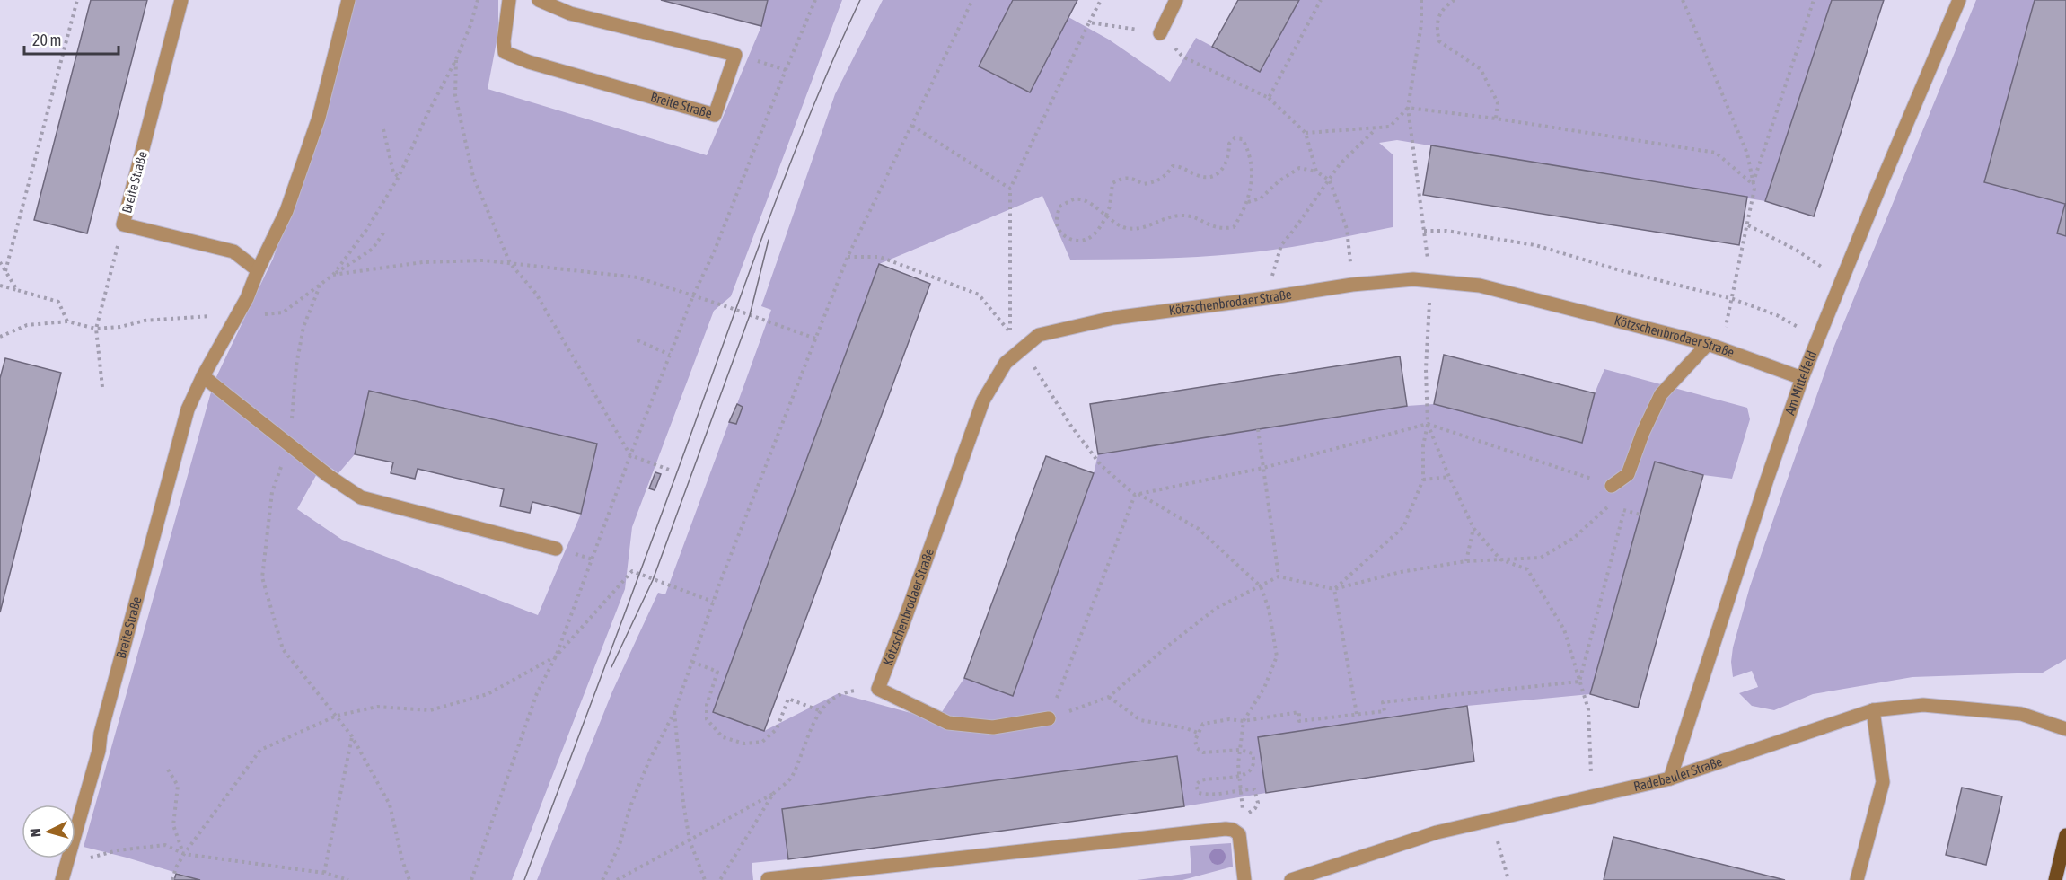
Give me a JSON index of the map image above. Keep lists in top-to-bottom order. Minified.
{"streets":{"street":["Breite Straße","Kötzschenbrodaer Straße","Am Mittelfeld","Radebeuler Straße"]},"crossings":[["Kötzschenbrodaer Straße","Am Mittelfeld"],["Am Mittelfeld","Radebeuler Straße"]],"scale_bar":"20 m","north":"left"}
